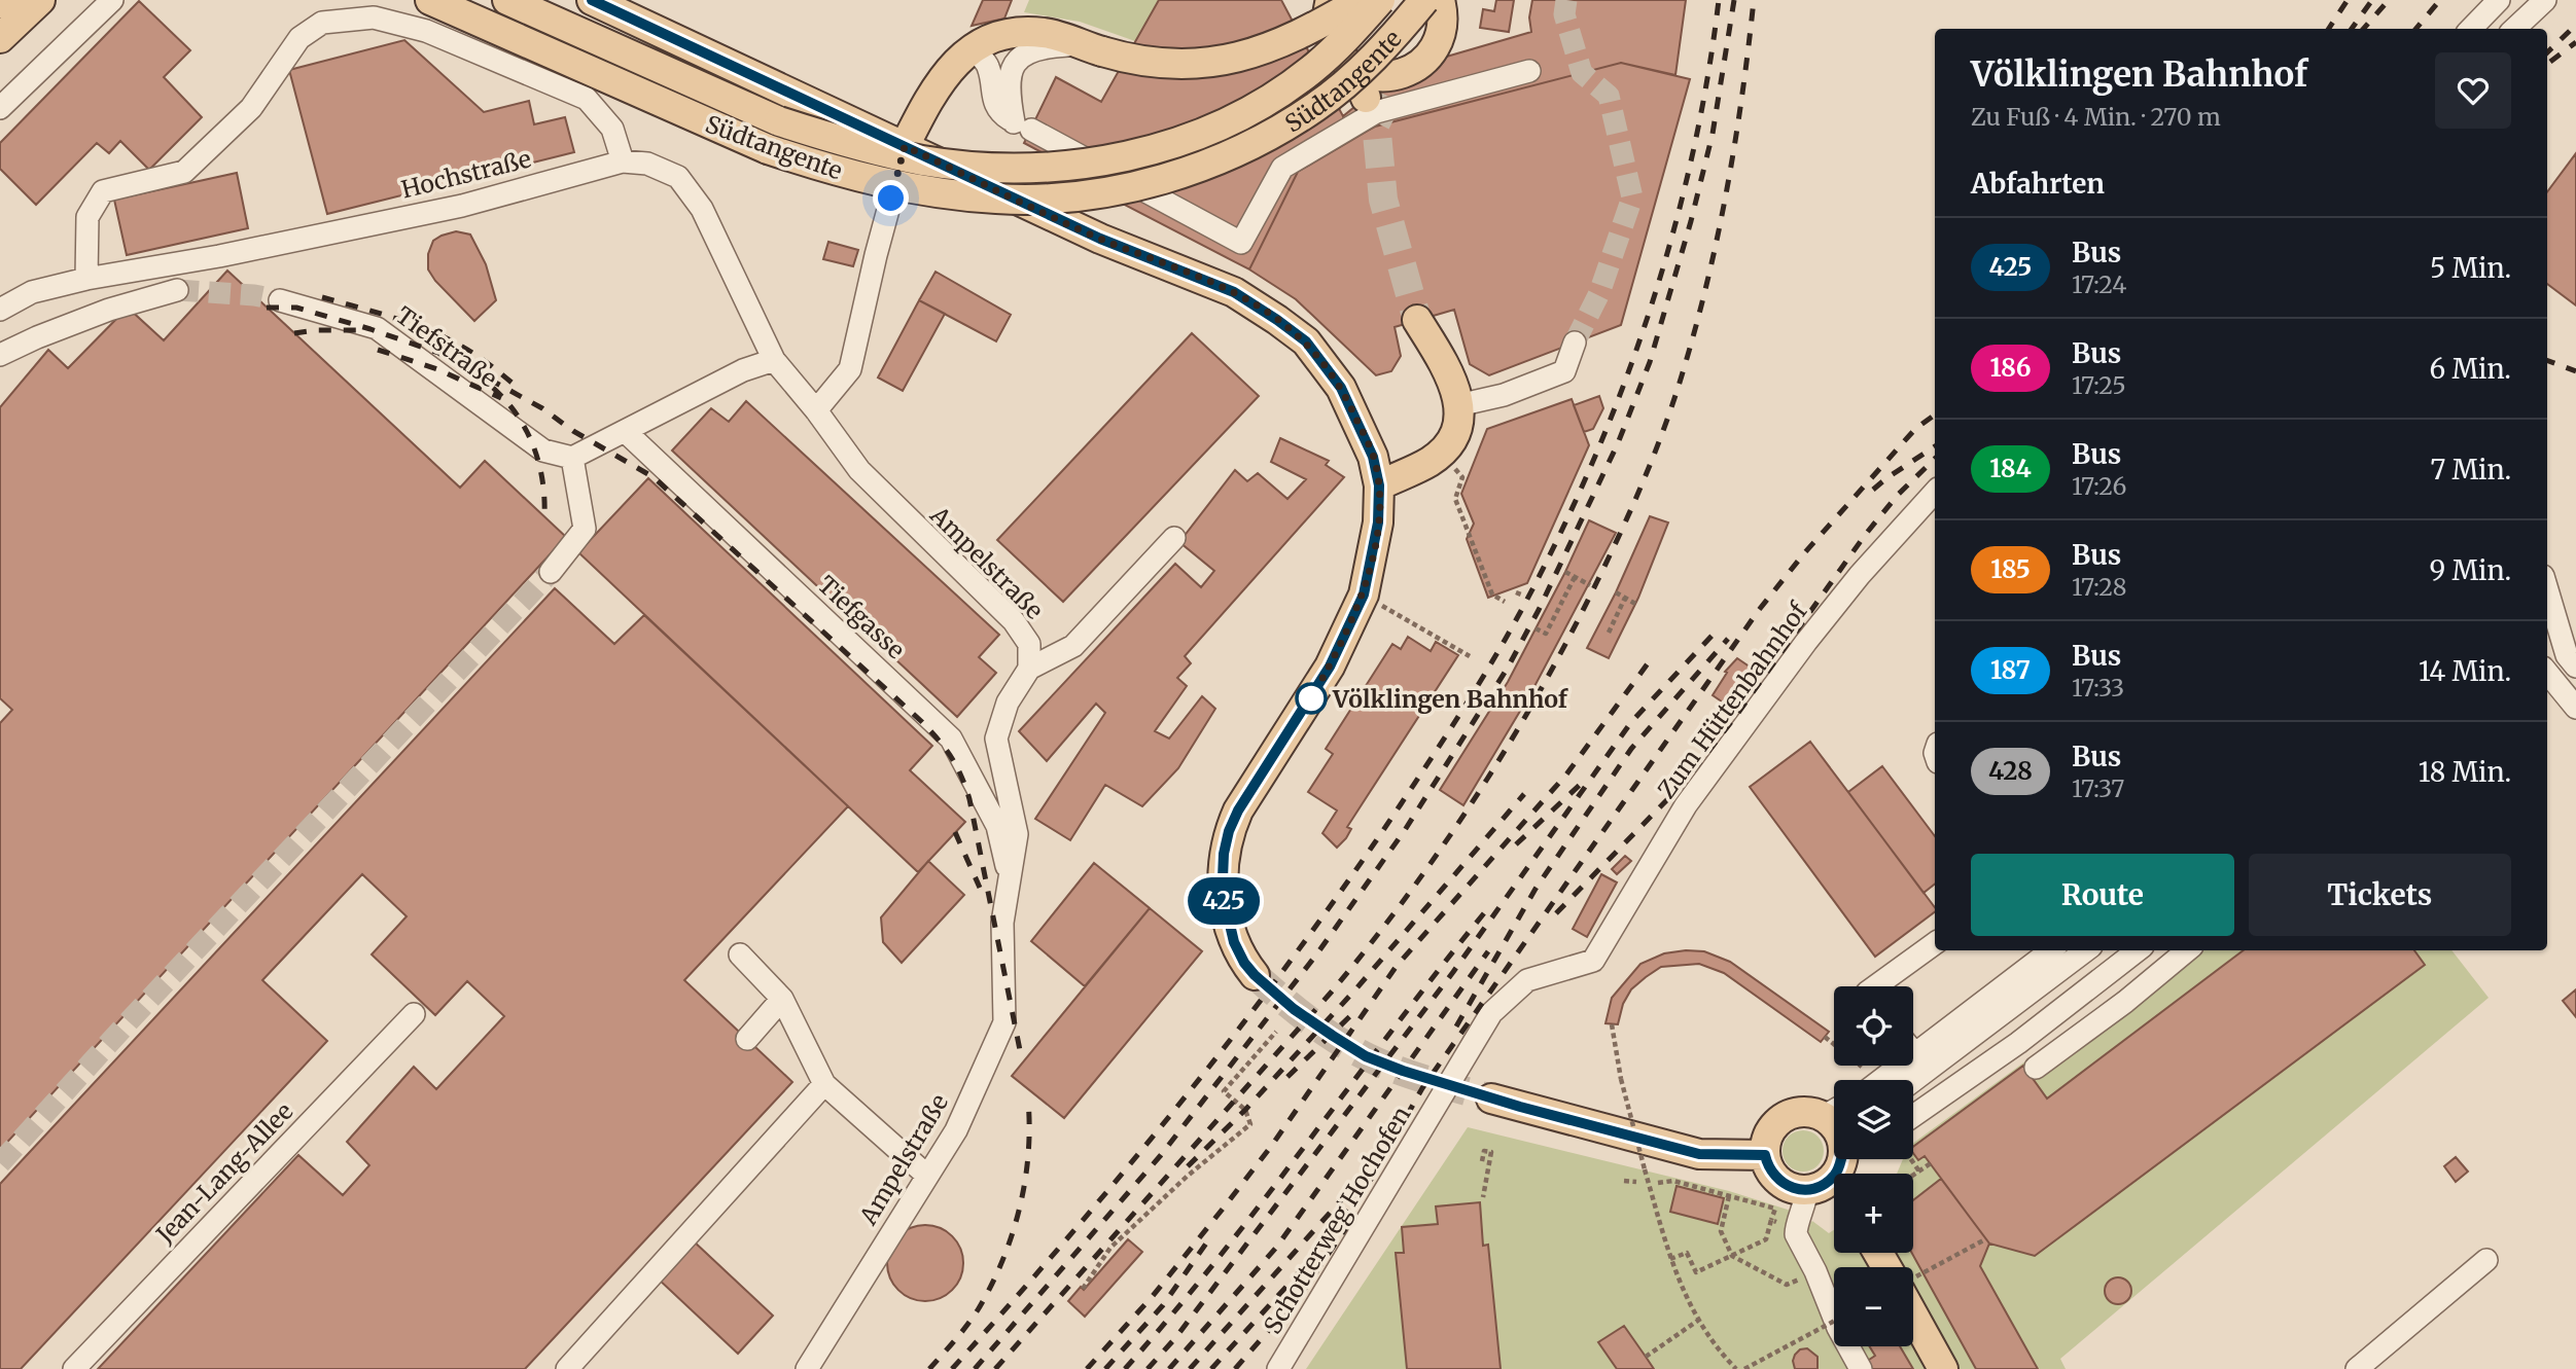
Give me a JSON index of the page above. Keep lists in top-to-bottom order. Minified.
{"streets":{"main road":["Südtangente"],"lane":["Hochstraße","Tiefstraße","Ampelstraße","Tiefgasse","Zum Hüttenbahnhof","Jean-Lang-Allee","Schotterweg Hochofen"]},"crossings":[["Hochstraße","Ampelstraße"],["Ampelstraße","Tiefgasse"],["Zum Hüttenbahnhof","Schotterweg Hochofen"]],"places":["Völklingen Bahnhof"],"lines":["bus line 425"],"page":{"on_map":"425","heading":[["Völklingen Bahnhof","Zu Fuß · 4 Min. · 270 m"],"Abfahrten"],"list":[{"mark":"425","name":"Bus","note":"17:24","value":"5 Min."},{"mark":"186","name":"Bus","note":"17:25","value":"6 Min."},{"mark":"184","name":"Bus","note":"17:26","value":"7 Min."},{"mark":"185","name":"Bus","note":"17:28","value":"9 Min."},{"mark":"187","name":"Bus","note":"17:33","value":"14 Min."},{"mark":"428","name":"Bus","note":"17:37","value":"18 Min."}],"buttons":["Route","Tickets"],"map_buttons":["+","−"]}}
